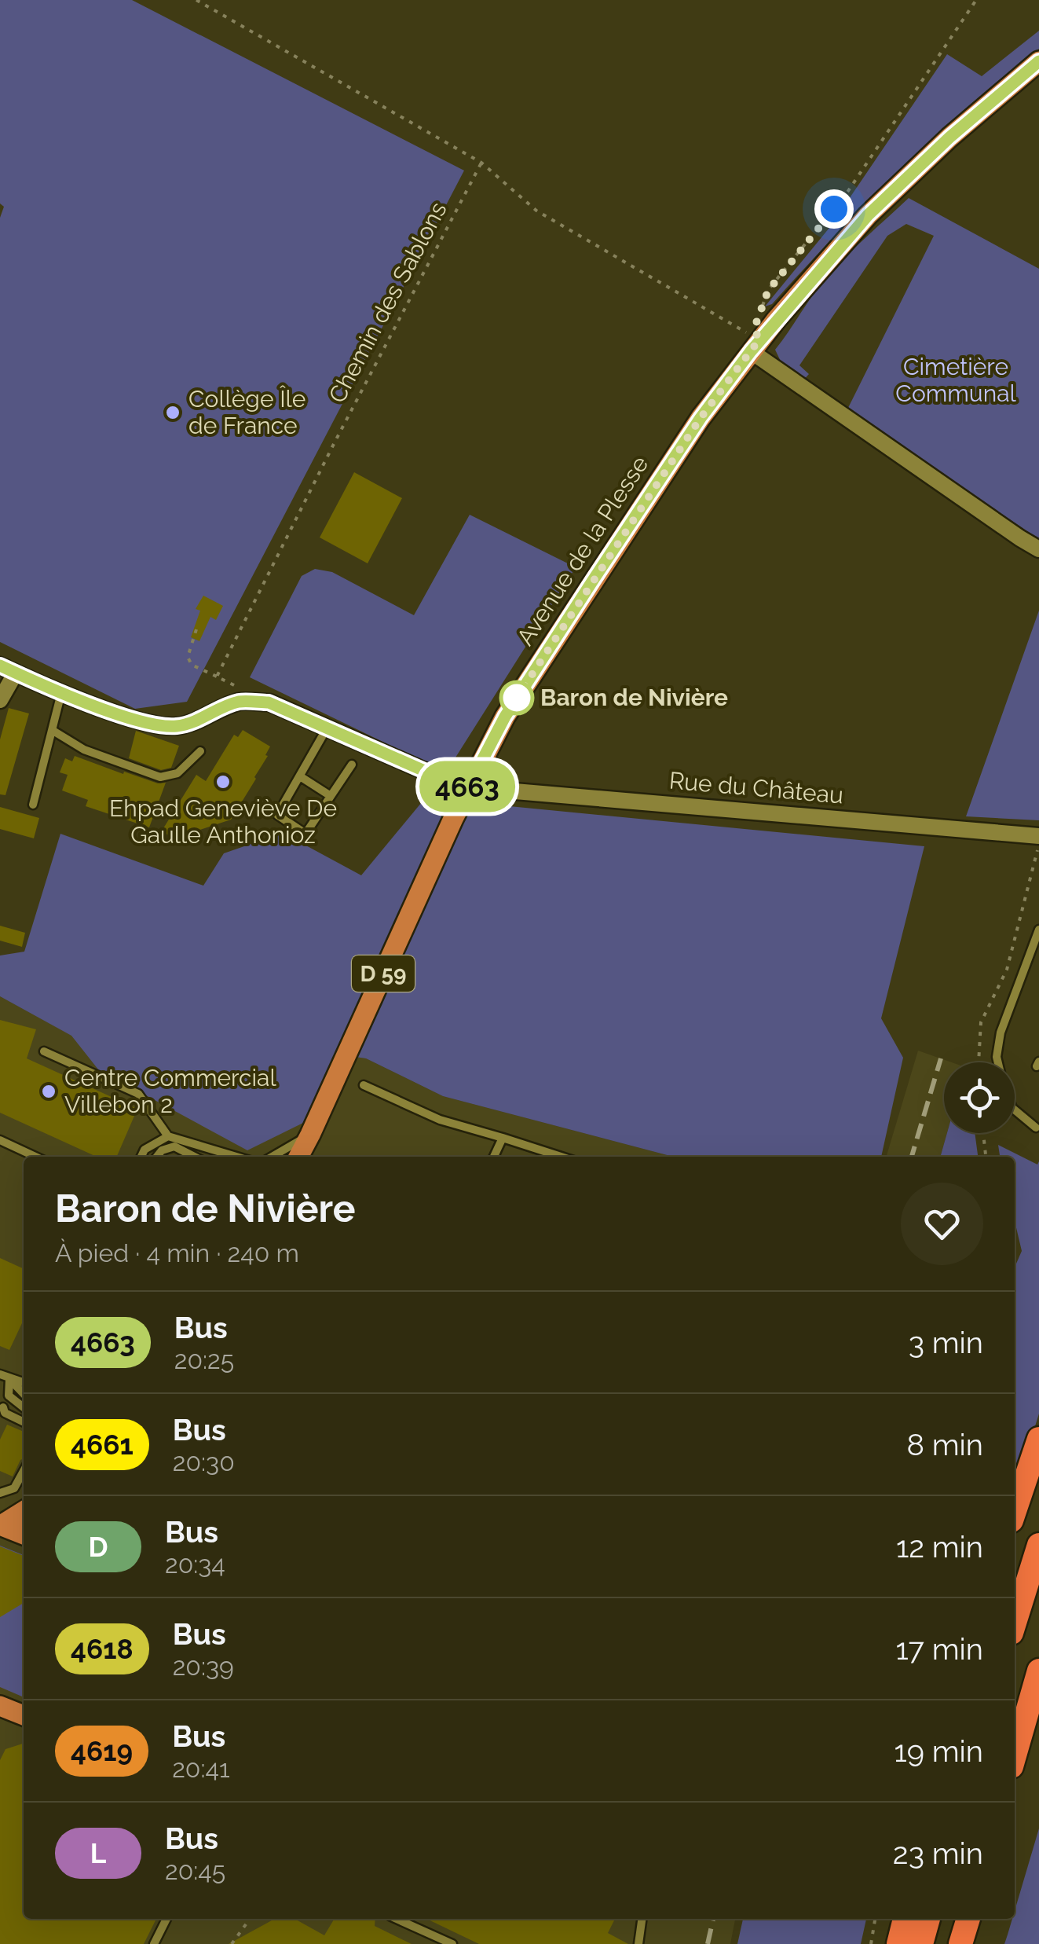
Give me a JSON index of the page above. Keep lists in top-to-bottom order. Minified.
{"streets":{"main road":["Avenue de la Plesse","D 59"],"street":["Rue du Château"],"path":["Chemin des Sablons"]},"crossings":[["Avenue de la Plesse","Rue du Château"]],"parks":["Cimetière Communal"],"places":["Collège Île de France","Baron de Nivière","Ehpad Geneviève De Gaulle Anthonioz","Centre Commercial Villebon 2"],"lines":["bus line 4663"],"page":{"on_map":"4663","heading":["Baron de Nivière","À pied · 4 min · 240 m"],"list":[{"mark":"4663","name":"Bus","note":"20:25","value":"3 min"},{"mark":"4661","name":"Bus","note":"20:30","value":"8 min"},{"mark":"D","name":"Bus","note":"20:34","value":"12 min"},{"mark":"4618","name":"Bus","note":"20:39","value":"17 min"},{"mark":"4619","name":"Bus","note":"20:41","value":"19 min"},{"mark":"L","name":"Bus","note":"20:45","value":"23 min"}]}}
